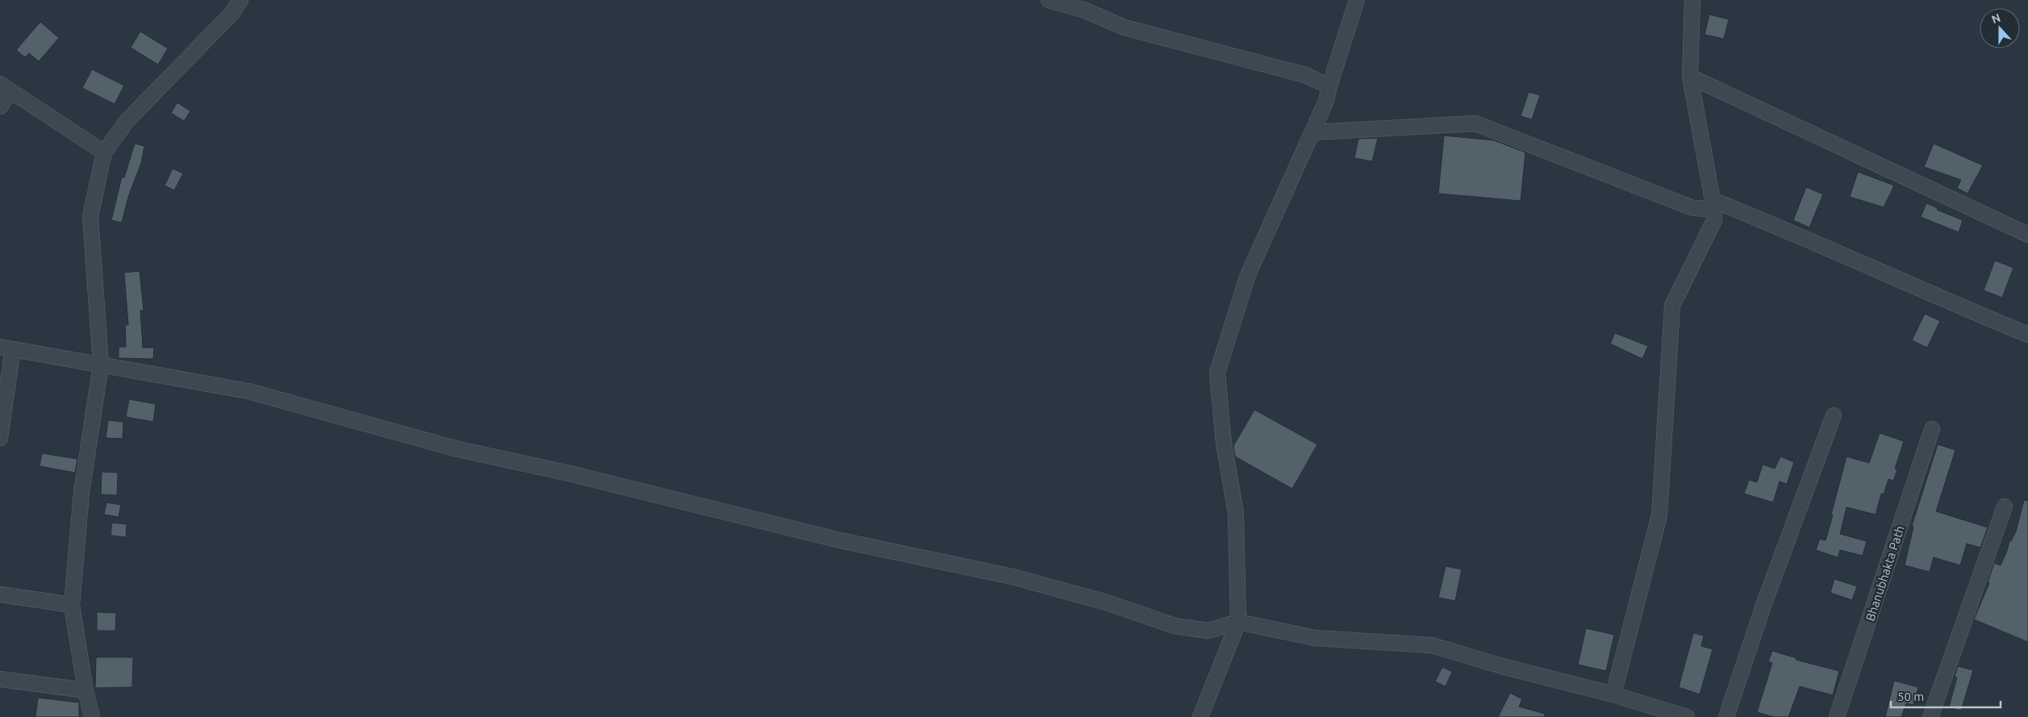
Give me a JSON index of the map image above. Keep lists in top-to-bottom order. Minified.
{"streets":{"street":["Bhanubhakta Path"]},"scale_bar":"50 m","north":"top"}
